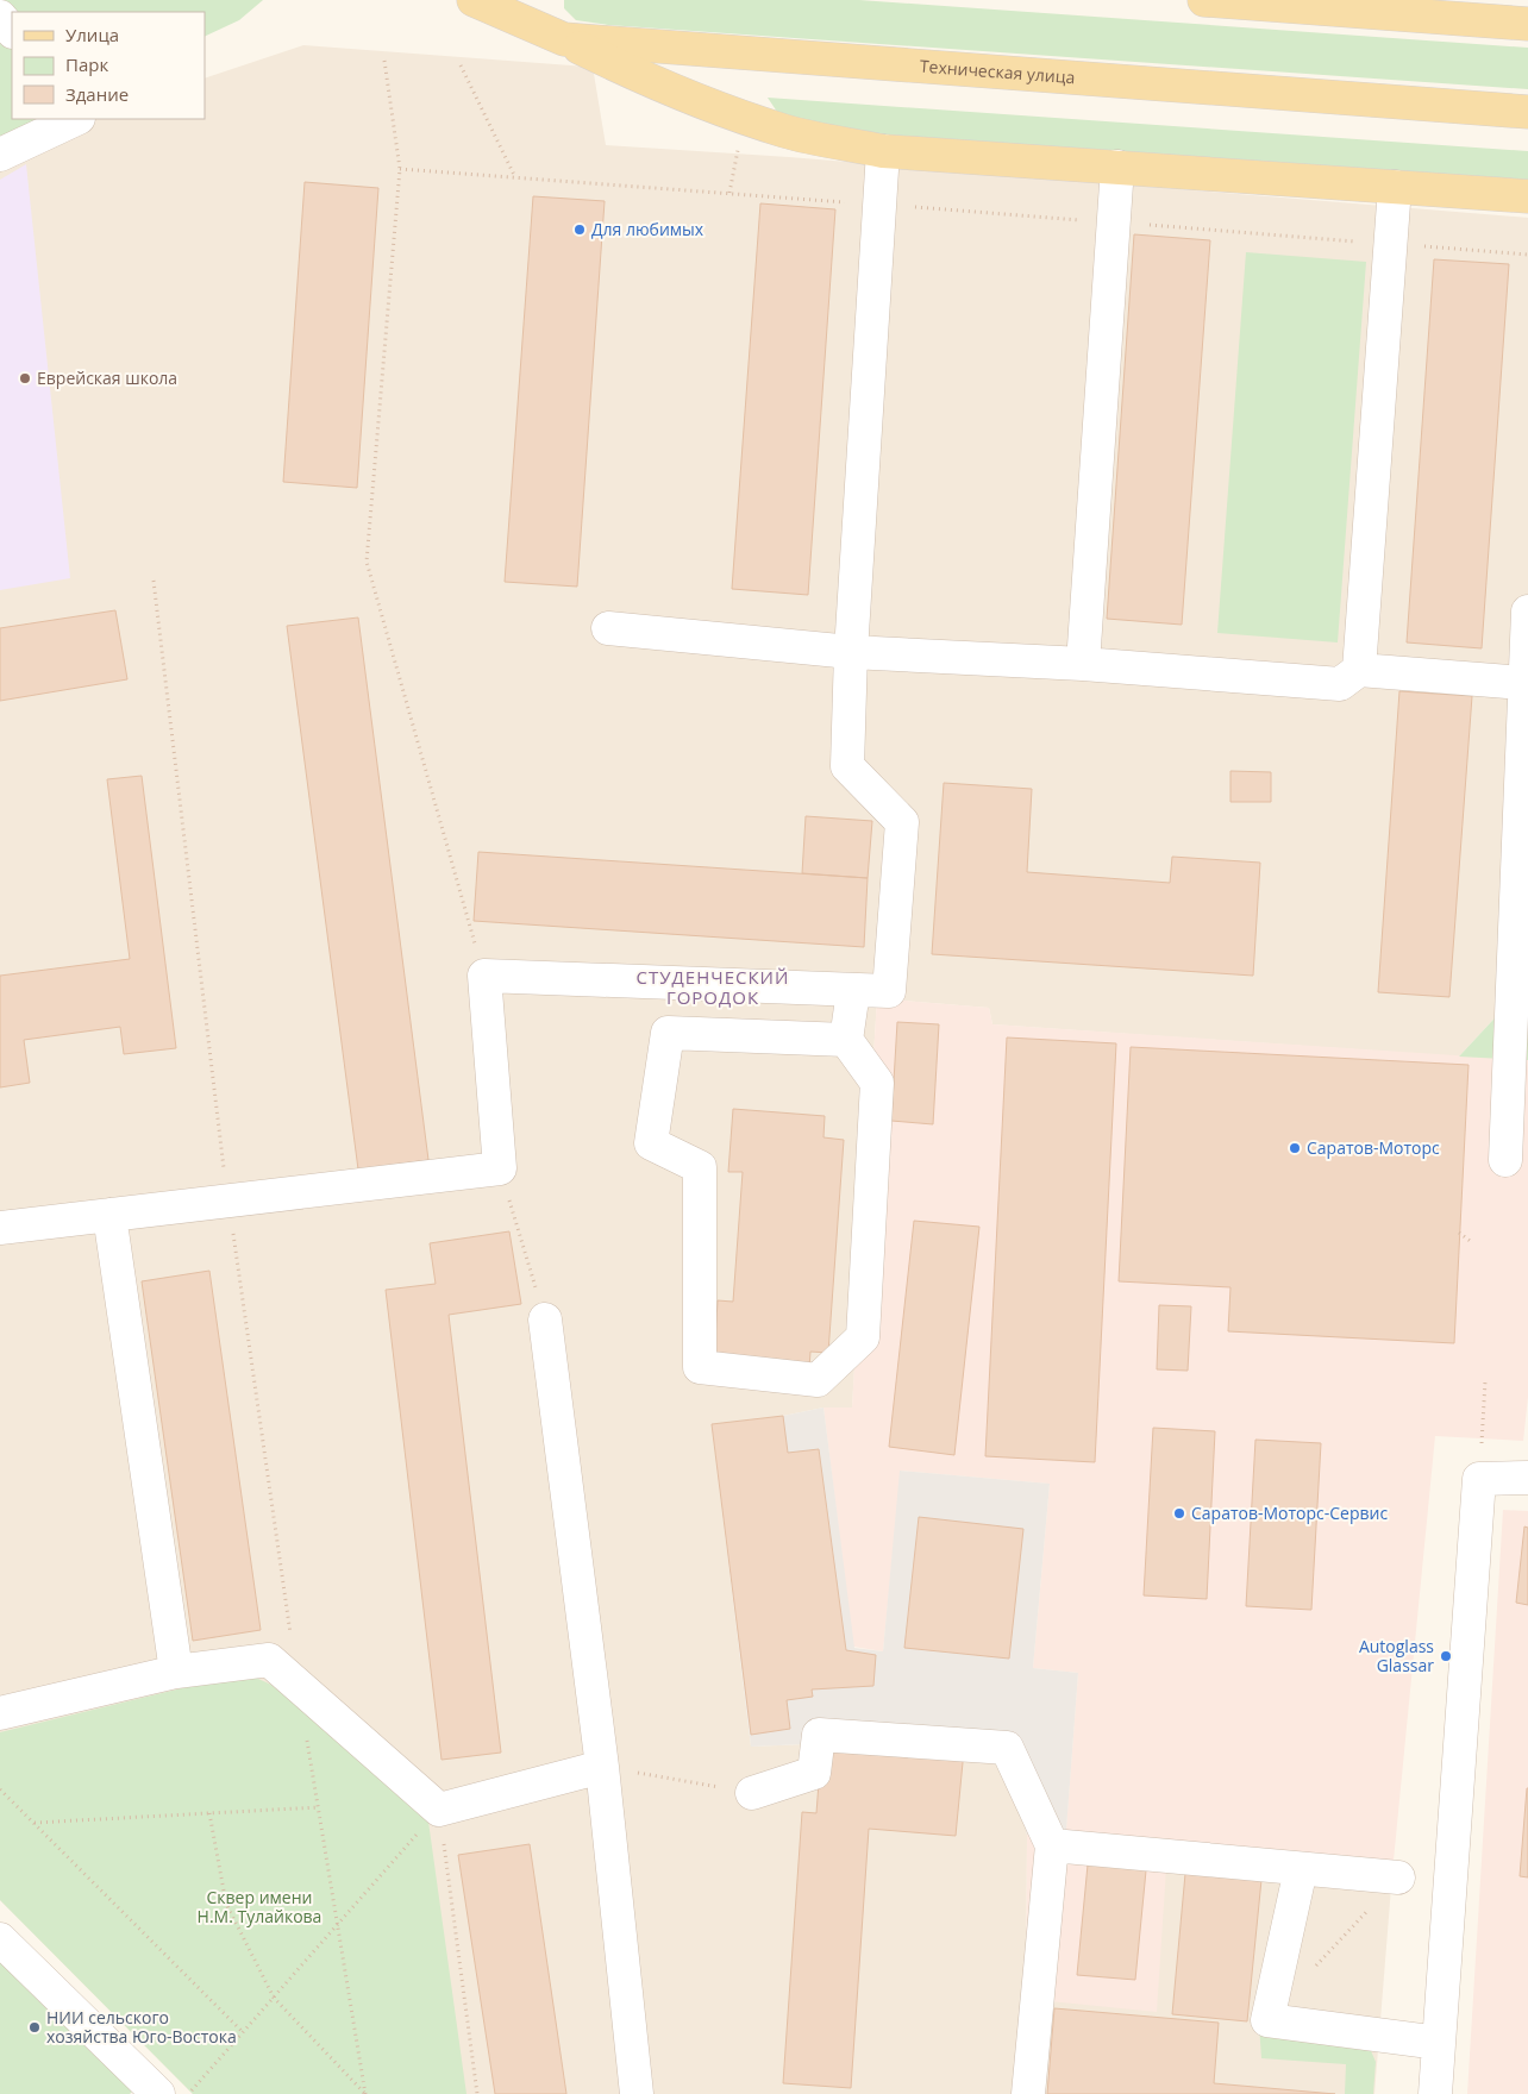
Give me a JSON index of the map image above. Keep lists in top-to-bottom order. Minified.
{"streets":{"main road":["Техническая улица"]},"districts":["СТУДЕНЧЕСКИЙ ГОРОДОК"],"parks":["Сквер имени Н.М. Тулайкова"],"places":["Для любимых","Еврейская школа","Саратов-Моторс","Саратов-Моторс-Сервис","Autoglass Glassar","НИИ сельского хозяйства Юго-Востока"],"legend":["Улица","Парк","Здание"]}
